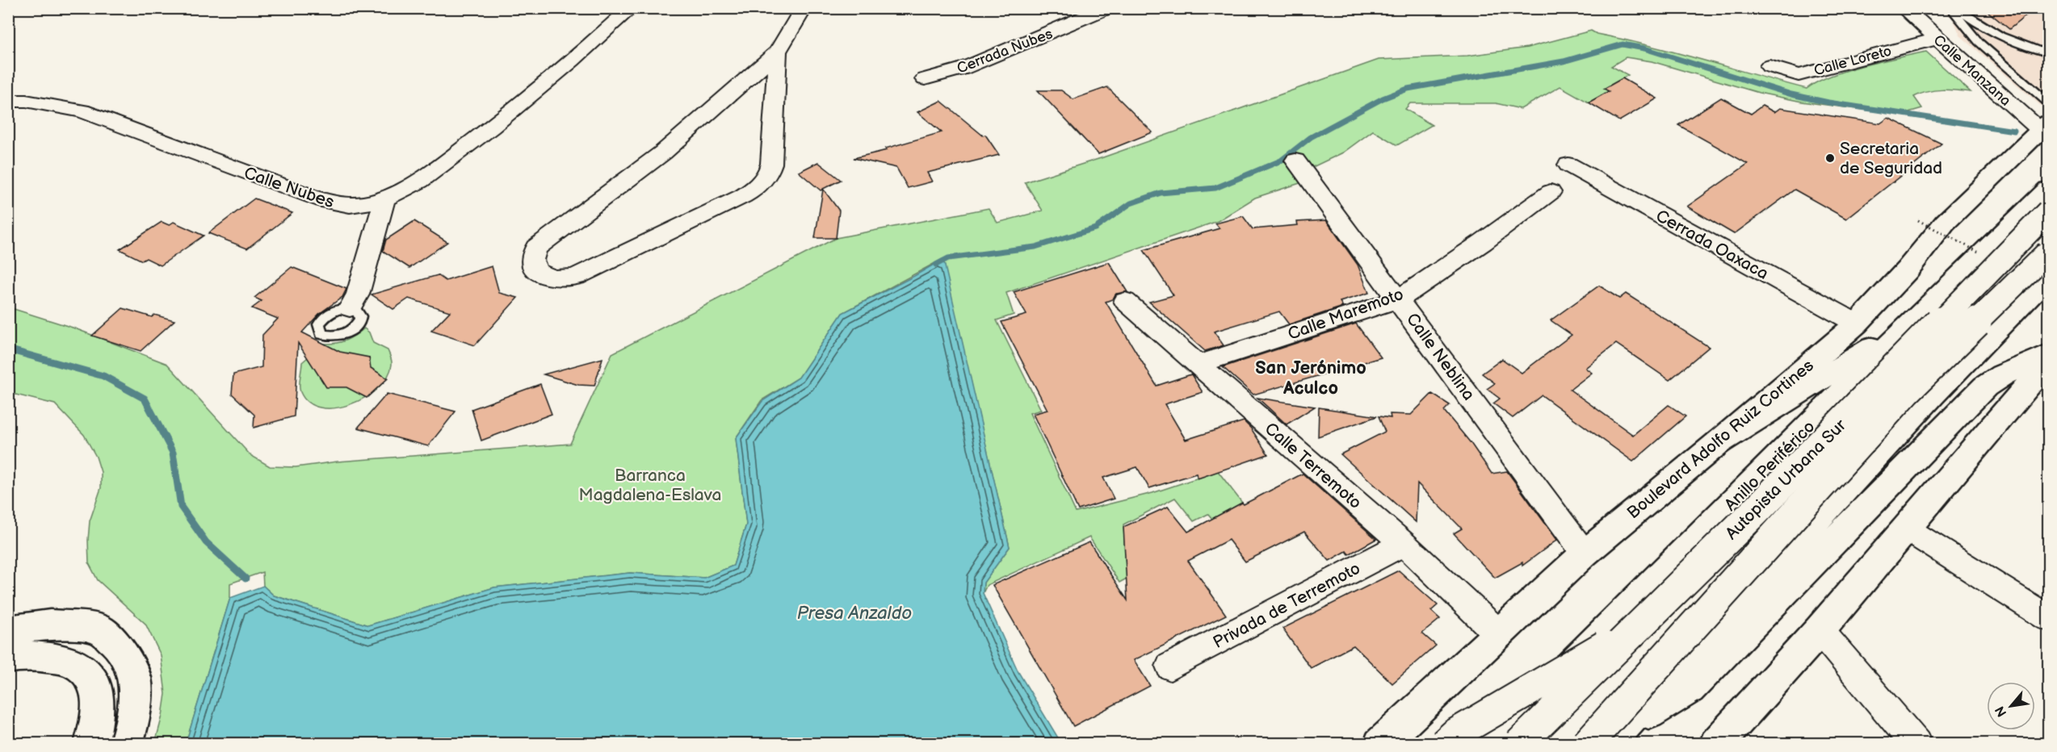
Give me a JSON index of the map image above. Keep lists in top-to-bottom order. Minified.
{"streets":{"main road":["Boulevard Adolfo Ruiz Cortines","Anillo Periférico","Autopista Urbana Sur"],"street":["Cerrada Nubes","Calle Loreto","Calle Manzana","Calle Nubes","Cerrada Oaxaca","Calle Maremoto","Calle Neblina","Calle Terremoto","Privada de Terremoto"]},"crossings":[["Calle Loreto","Calle Manzana"],["Calle Manzana","Boulevard Adolfo Ruiz Cortines"],["Cerrada Oaxaca","Boulevard Adolfo Ruiz Cortines"],["Calle Maremoto","Calle Neblina"],["Calle Maremoto","Calle Terremoto"],["Calle Neblina","Boulevard Adolfo Ruiz Cortines"],["Boulevard Adolfo Ruiz Cortines","Calle Terremoto"],["Calle Terremoto","Privada de Terremoto"]],"districts":["San Jerónimo Aculco"],"water":["Presa Anzaldo"],"parks":["Barranca Magdalena-Eslava"],"places":["Secretaria de Seguridad"],"north":"bottom left"}
